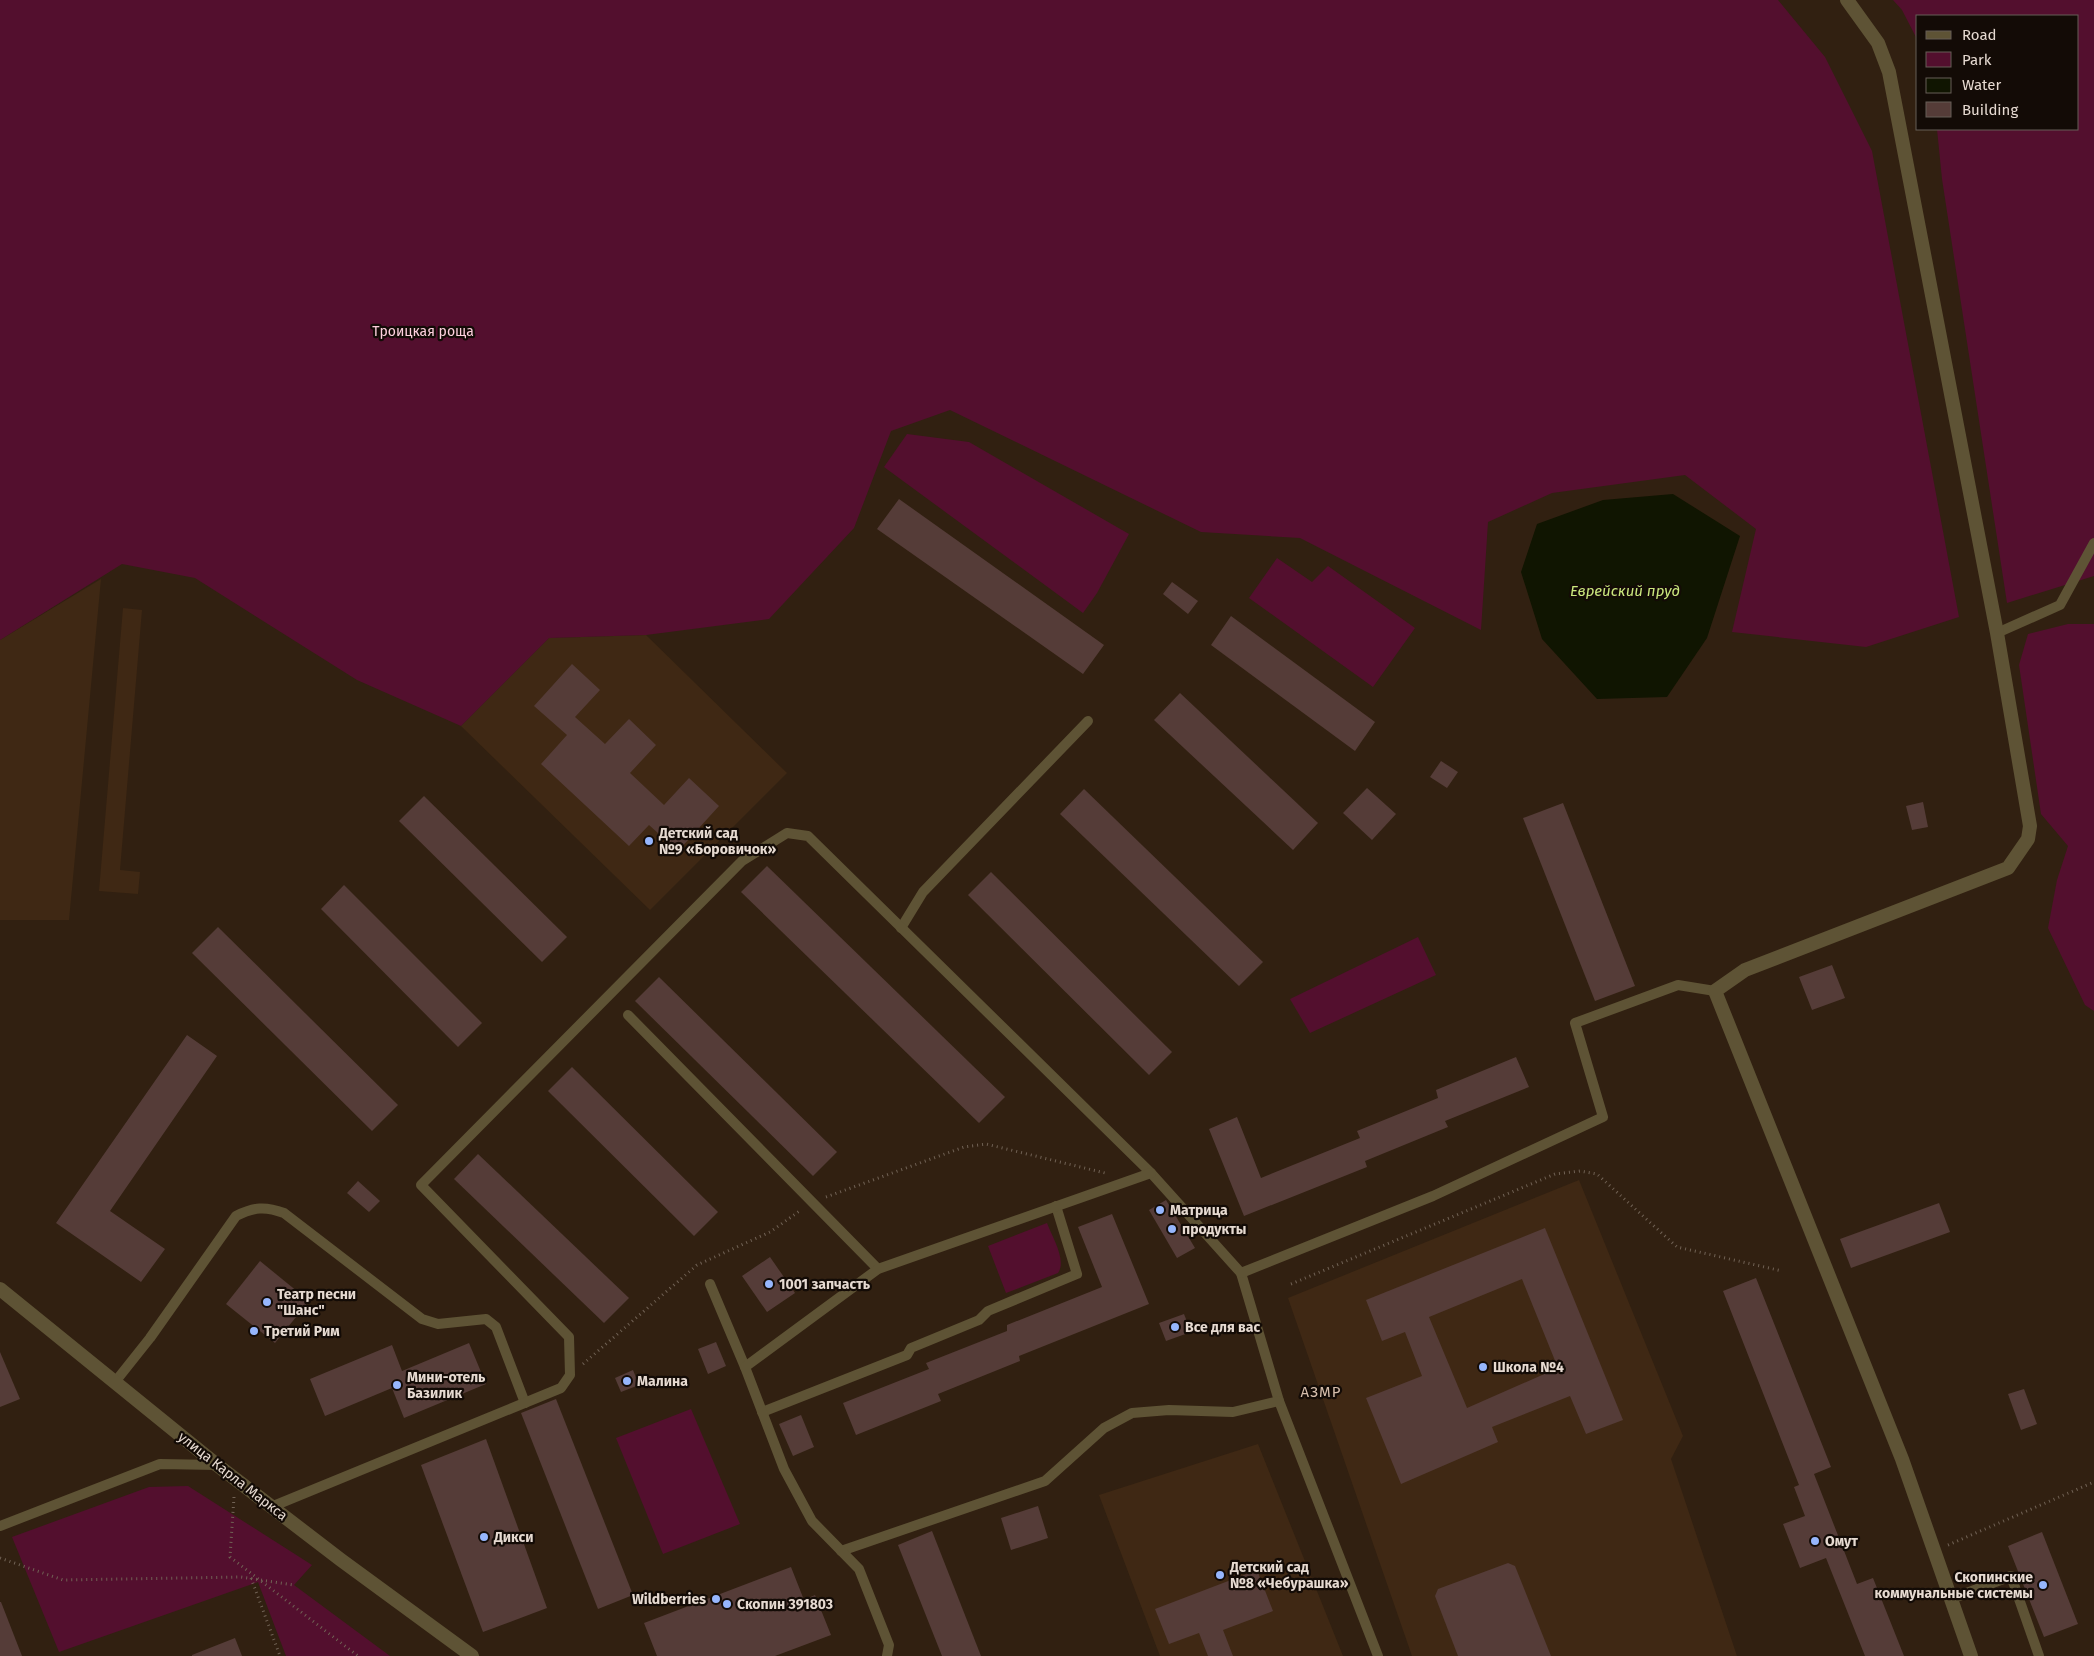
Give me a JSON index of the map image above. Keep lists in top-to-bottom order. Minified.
{"streets":{"street":["улица Карла Маркса"]},"districts":["АЗМР"],"water":["Еврейский пруд"],"parks":["Троицкая роща"],"places":["Детский сад №9 «Боровичок»","Матрица","продукты","1001 запчасть","Театр песни \"Шанс\"","Все для вас","Третий Рим","Школа №4","Малина","Мини-отель Базилик","Дикси","Омут","Детский сад №8 «Чебурашка»","Скопинские коммунальные системы","Wildberries","Скопин 391803"],"legend":["Road","Park","Water","Building"]}
